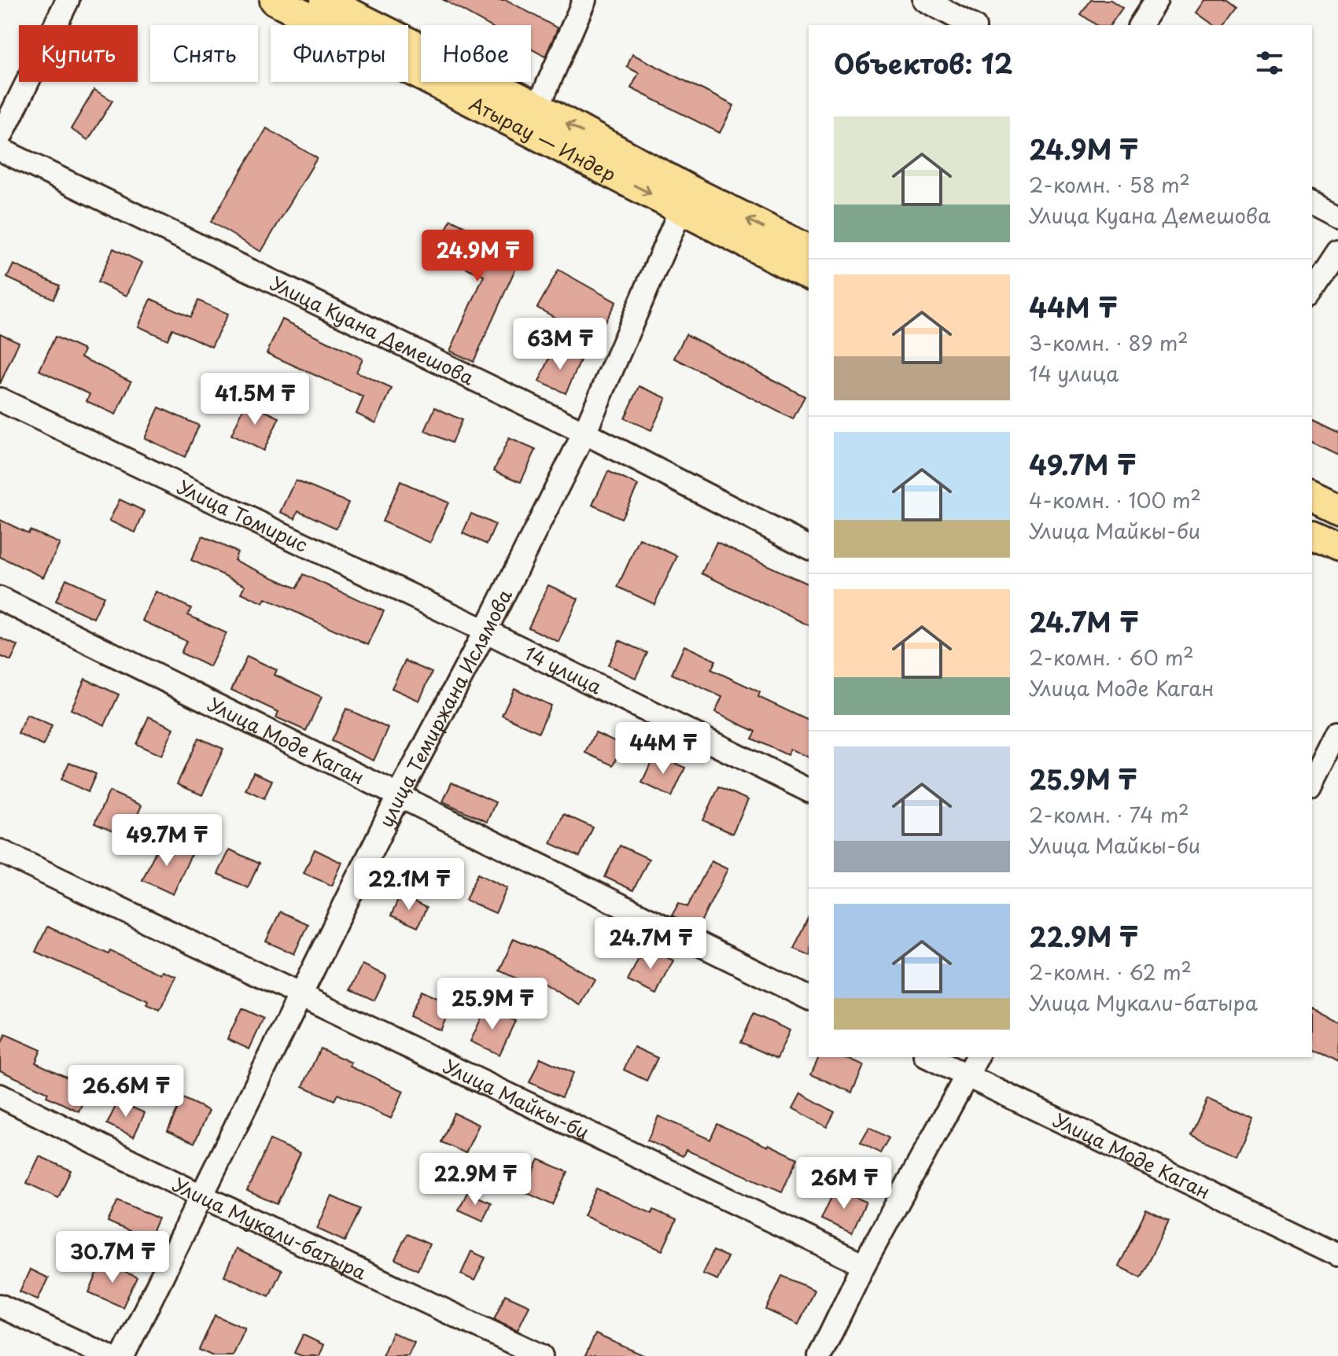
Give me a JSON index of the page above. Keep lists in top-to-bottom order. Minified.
{"streets":{"main road":["Атырау — Индер"],"street":["Улица Куана Демешова","Улица Томирис","14 улица","улица Темиржана Ислямова","Улица Моде Каган","Улица Майкы-би","Улица Мукали-батыра"]},"crossings":[["Атырау — Индер","улица Темиржана Ислямова"],["Улица Куана Демешова","улица Темиржана Ислямова"],["Улица Томирис","14 улица"],["Улица Томирис","улица Темиржана Ислямова"],["14 улица","улица Темиржана Ислямова"],["улица Темиржана Ислямова","Улица Моде Каган"],["улица Темиржана Ислямова","Улица Майкы-би"],["улица Темиржана Ислямова","Улица Мукали-батыра"]],"page":{"chip":["Купить","Снять","Фильтры","Новое"],"heading":"Объектов: 12","list":[{"name":"24.9M ₸","note":"2-комн. · 58 m² · Улица Куана Демешова"},{"name":"44M ₸","note":"3-комн. · 89 m² · 14 улица"},{"name":"49.7M ₸","note":"4-комн. · 100 m² · Улица Майкы-би"},{"name":"24.7M ₸","note":"2-комн. · 60 m² · Улица Моде Каган"},{"name":"25.9M ₸","note":"2-комн. · 74 m² · Улица Майкы-би"},{"name":"22.9M ₸","note":"2-комн. · 62 m² · Улица Мукали-батыра"}],"price":["24.9M ₸","63M ₸","41.5M ₸","44M ₸","49.7M ₸","22.1M ₸","24.7M ₸","25.9M ₸","26.6M ₸","22.9M ₸","26M ₸","30.7M ₸"]}}
